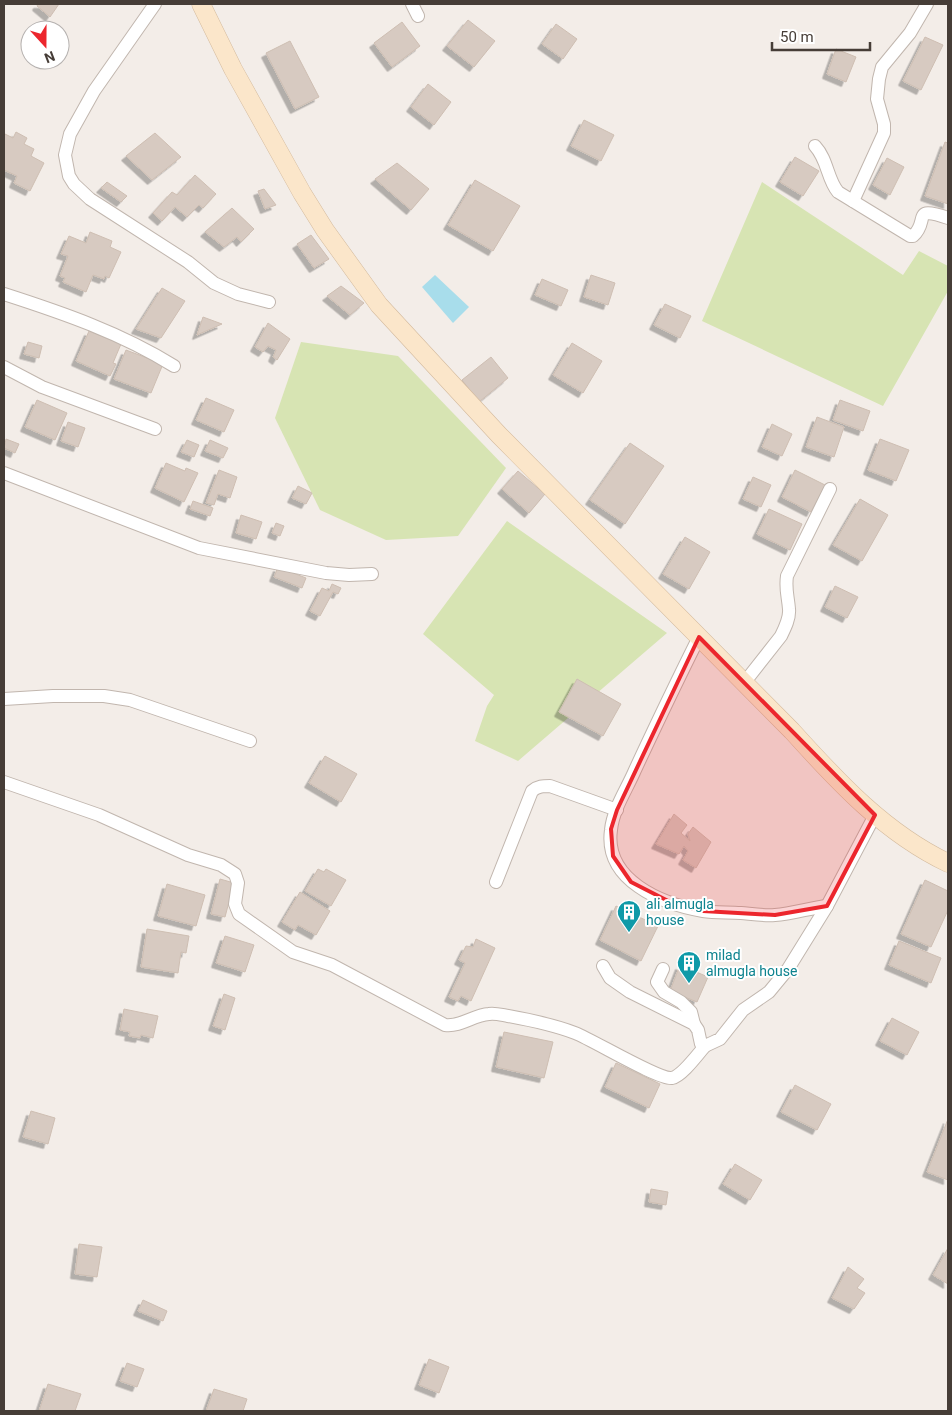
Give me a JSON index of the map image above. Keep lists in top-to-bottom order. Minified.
{"places":{"building":["ali almugla house","milad almugla house"]},"scale_bar":"50 m","north":"bottom"}
